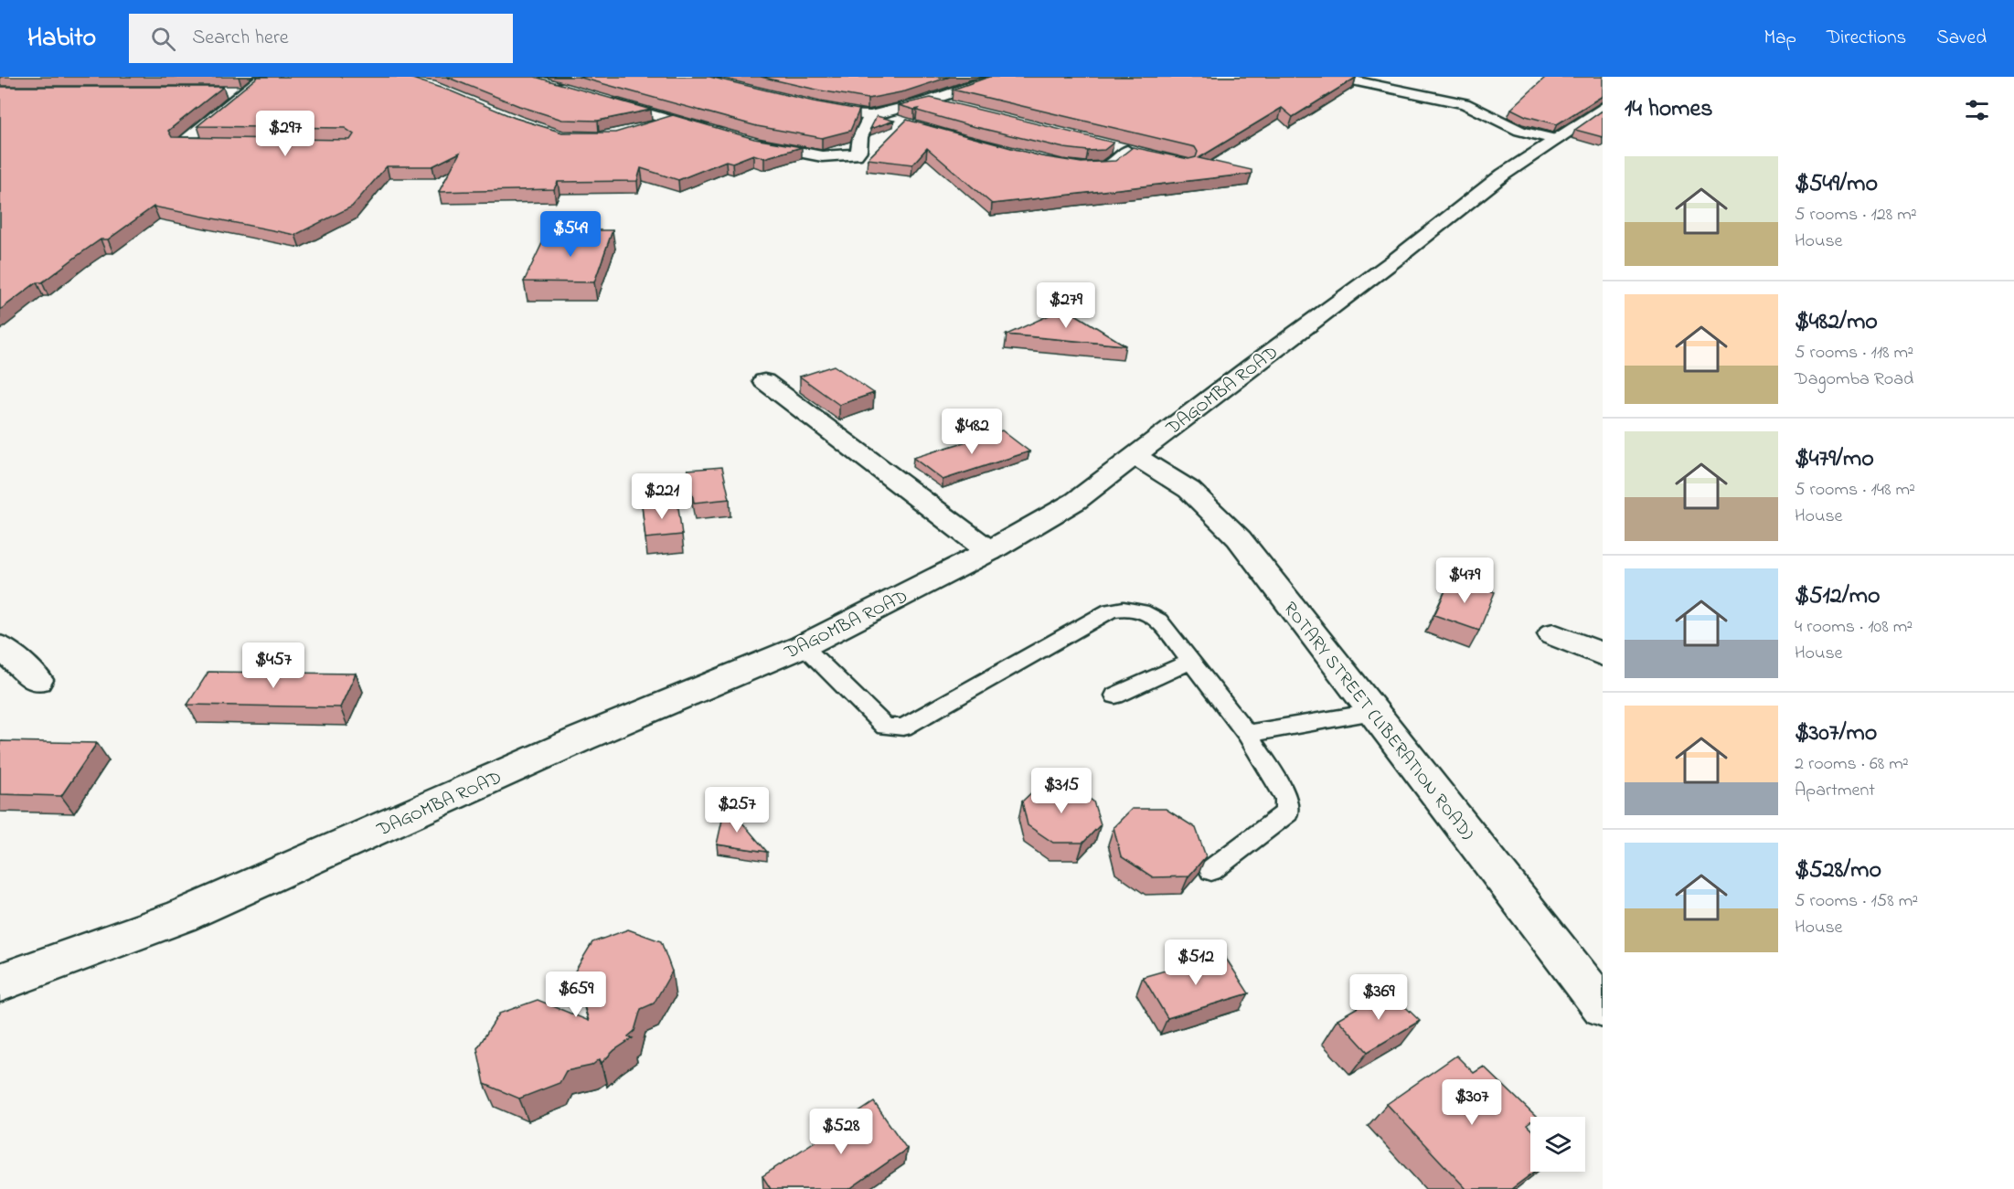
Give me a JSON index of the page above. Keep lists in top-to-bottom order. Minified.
{"streets":{"street":["DAGOMBA ROAD","ROTARY STREET (LIBERATION ROAD)"]},"crossings":[["DAGOMBA ROAD","ROTARY STREET (LIBERATION ROAD)"]],"page":{"header":"Habito","search":"Search here","nav":["Map","Directions","Saved"],"heading":"14 homes","price":["$297","$549","$279","$482","$221","$479","$457","$315","$257","$512","$659","$369","$307","$528"],"list":[{"name":"$549/mo","note":"5 rooms · 128 m² · House"},{"name":"$482/mo","note":"5 rooms · 118 m² · Dagomba Road"},{"name":"$479/mo","note":"5 rooms · 148 m² · House"},{"name":"$512/mo","note":"4 rooms · 108 m² · House"},{"name":"$307/mo","note":"2 rooms · 68 m² · Apartment"},{"name":"$528/mo","note":"5 rooms · 158 m² · House"}]}}
